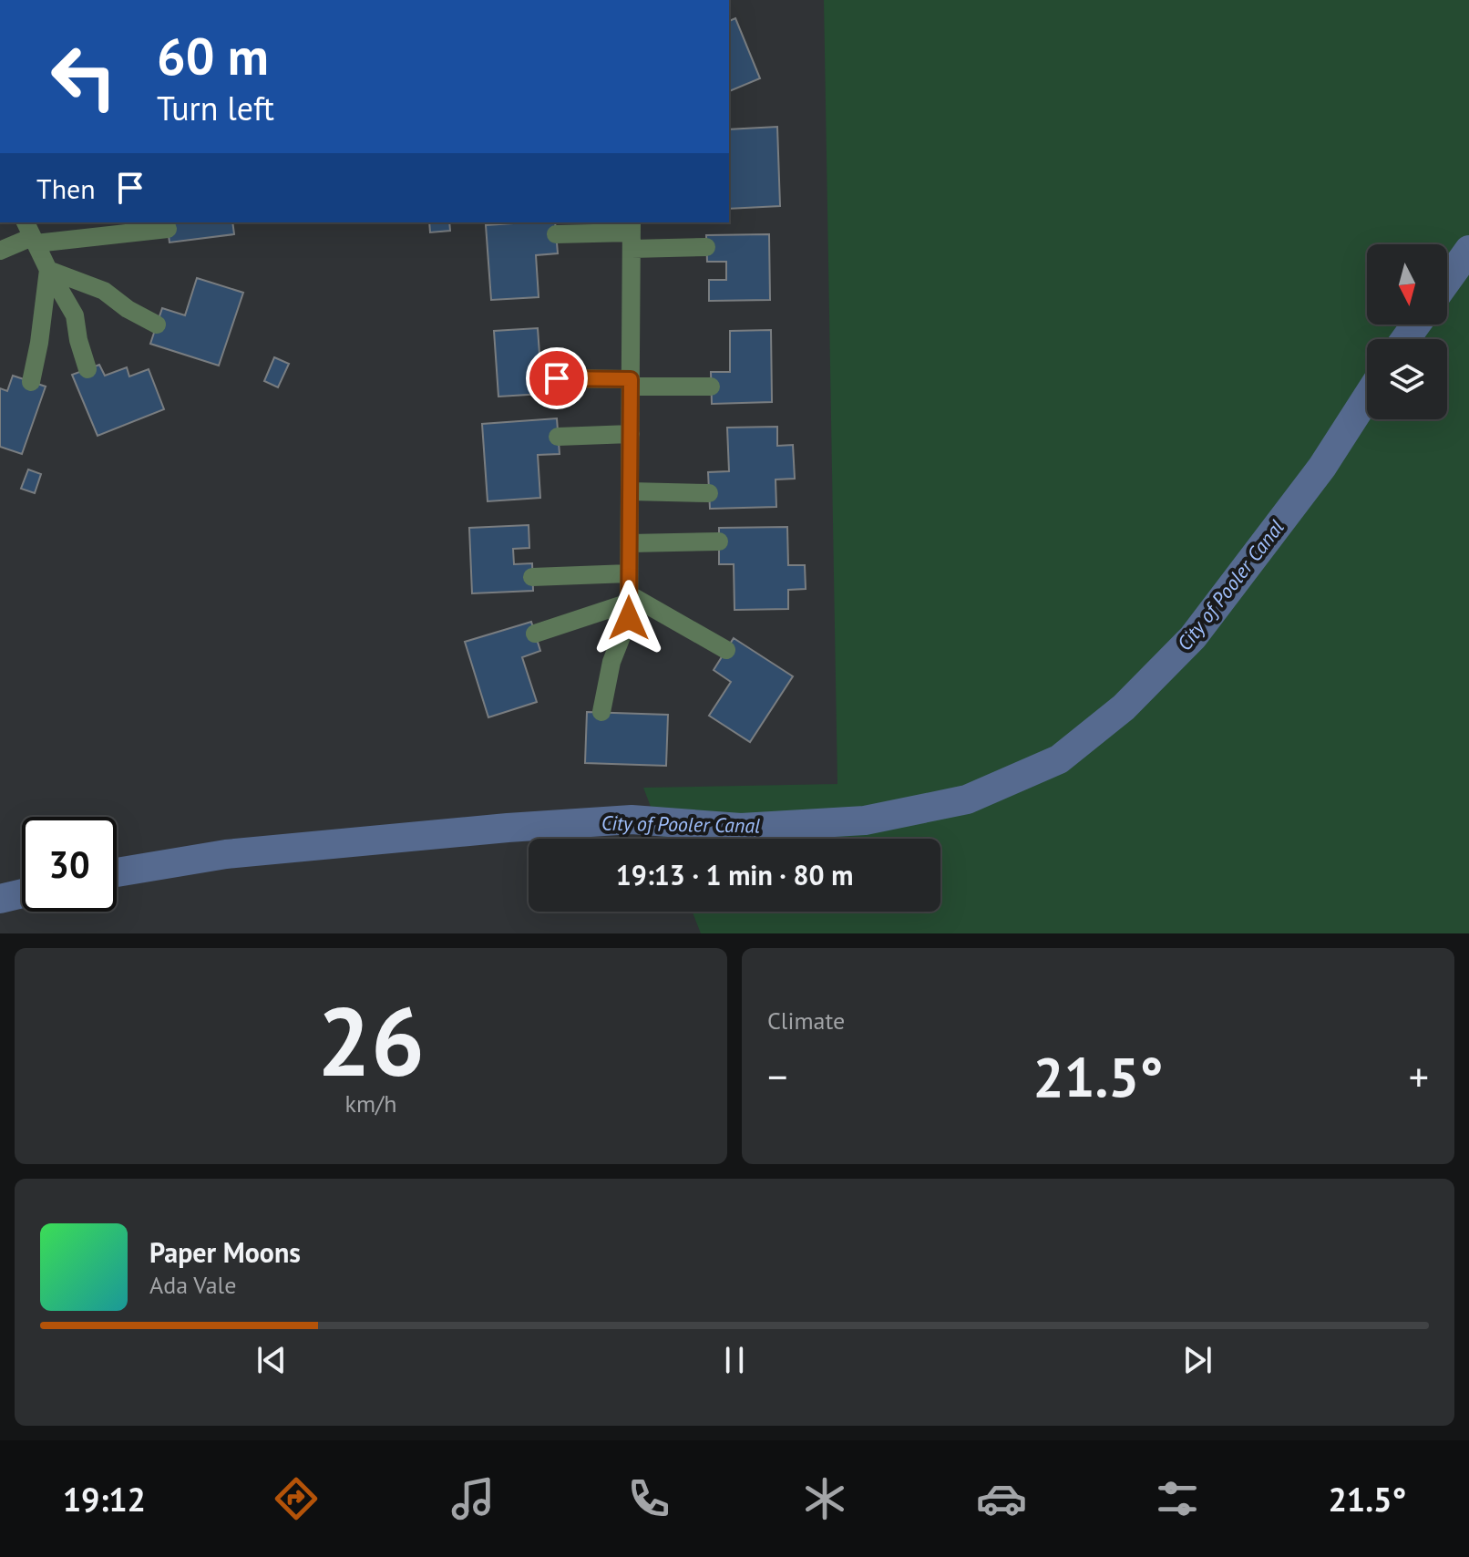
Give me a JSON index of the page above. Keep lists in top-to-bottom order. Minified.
{"water":["City of Pooler Canal"],"north":"bottom","page":{"turn":["60 m","Turn left"],"then":"Then","limit":"30","trip":"19:13 · 1 min · 80 m","tile":[["26","km/h"],"Climate"],"heat":["−","21.5°","+"],"song":["Paper Moons","Ada Vale"],"tabs":["19:12","21.5°"]}}
